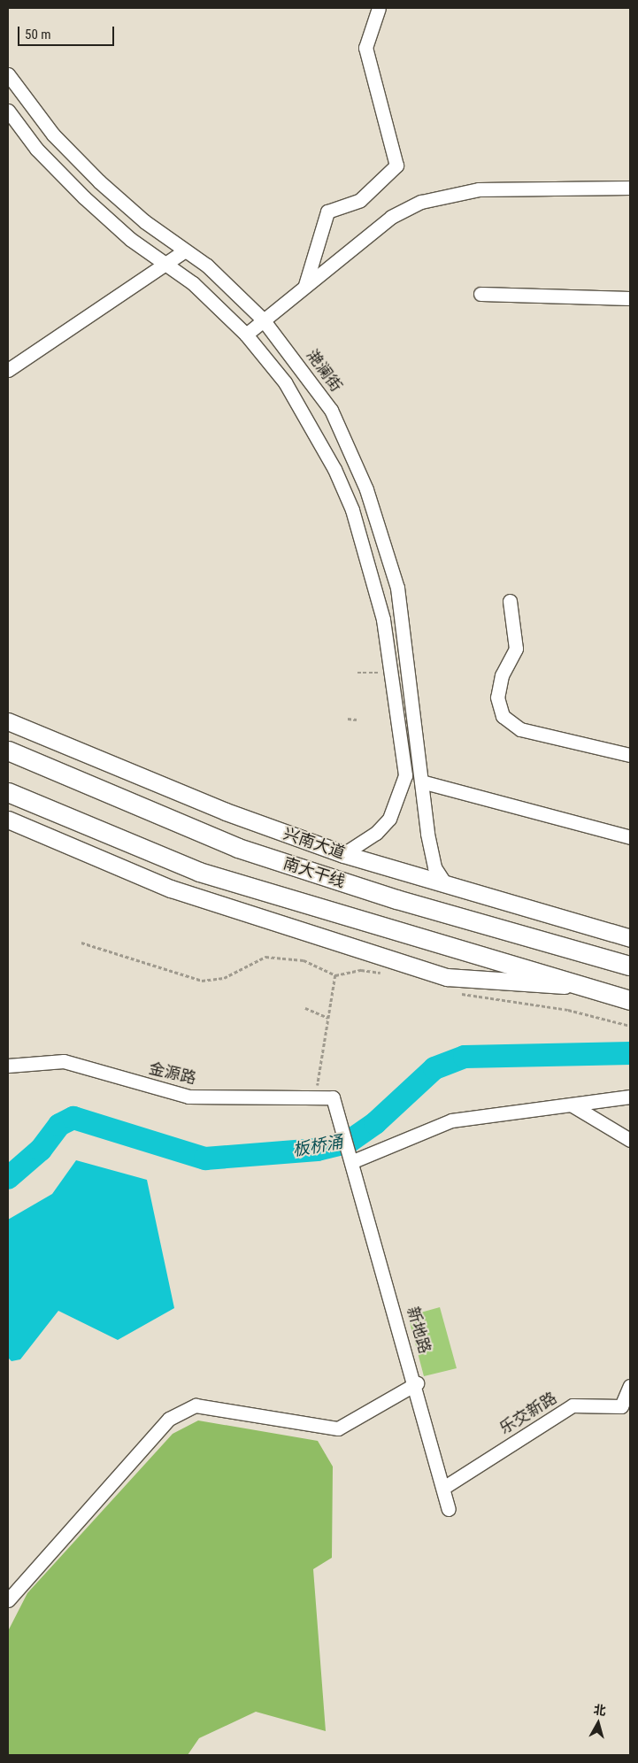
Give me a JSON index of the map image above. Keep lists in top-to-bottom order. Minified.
{"streets":{"highway":["南大干线"],"main road":["兴南大道"],"street":["滟澜街","金源路","新地路","乐交新路"]},"crossings":[["滟澜街","兴南大道"],["金源路","新地路"],["新地路","乐交新路"]],"water":["板桥涌"],"scale_bar":"50 m","north":"top"}
